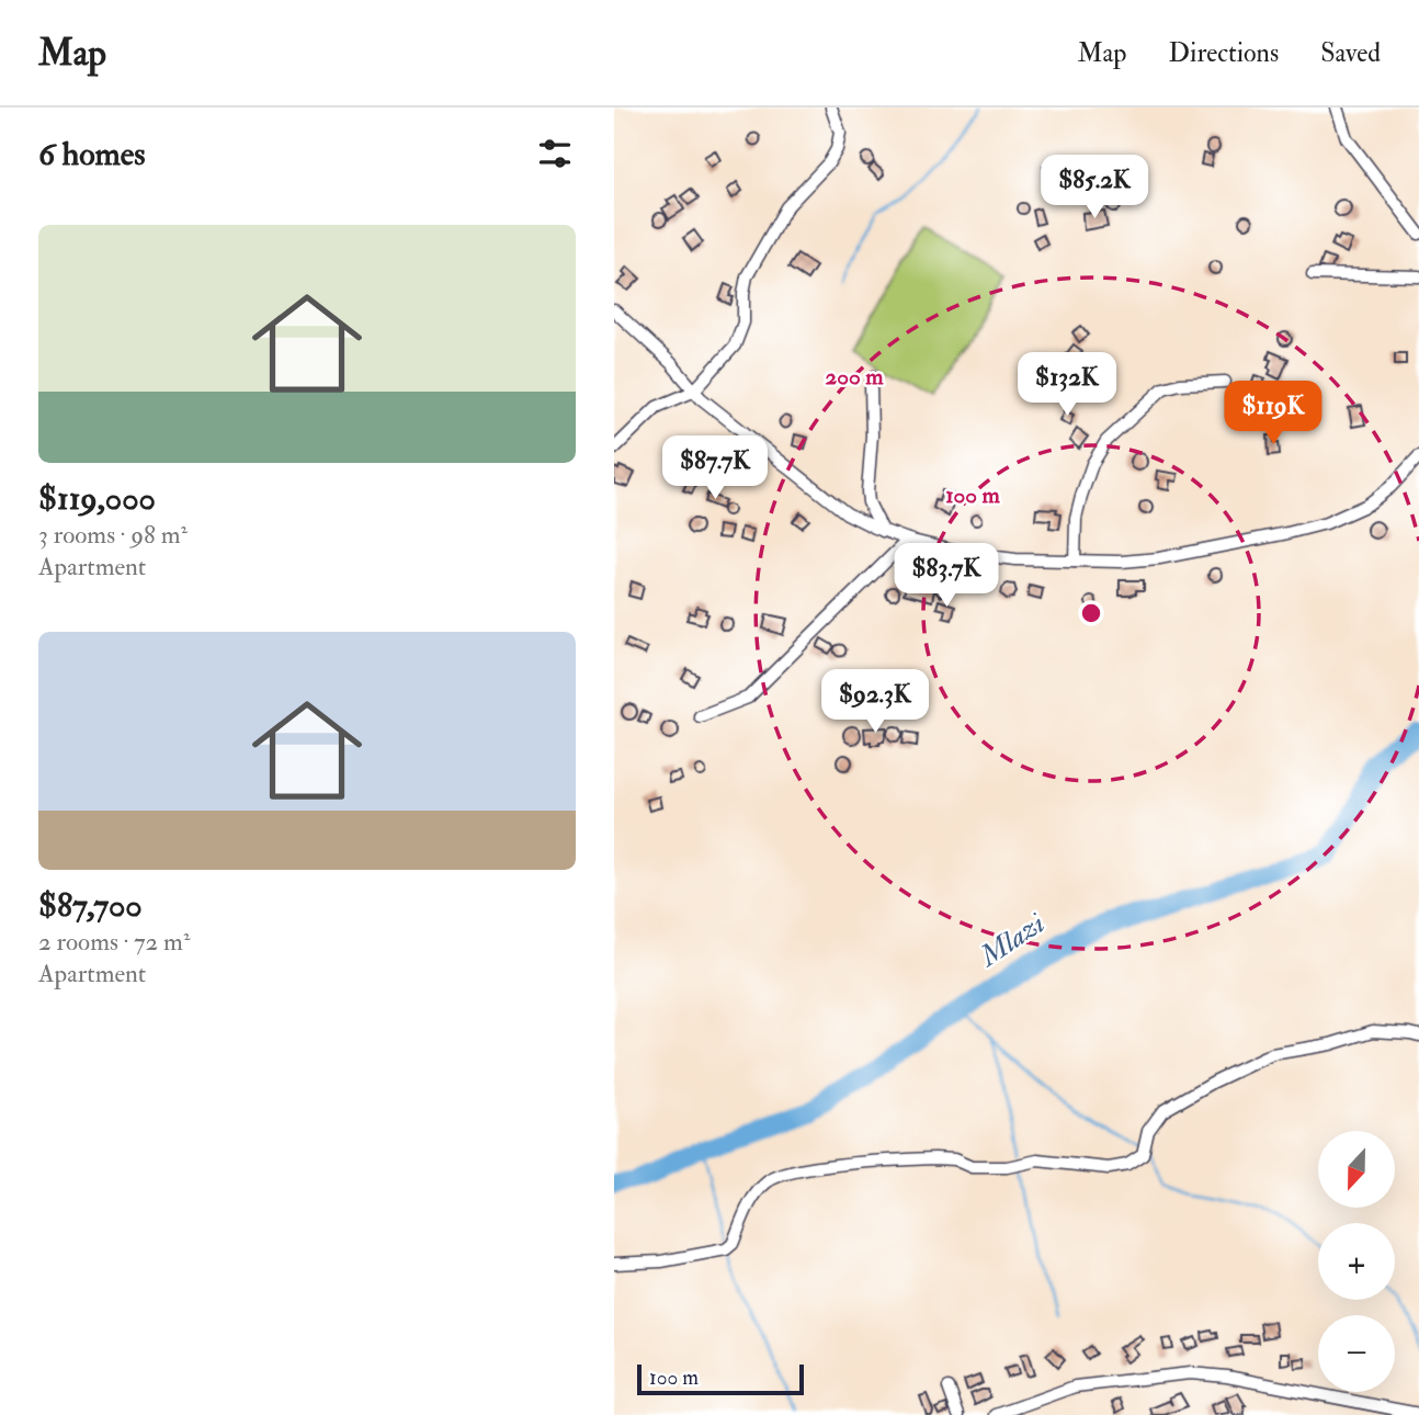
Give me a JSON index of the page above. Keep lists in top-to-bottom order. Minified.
{"water":["Mlazi"],"scale_bar":"100 m","north":"bottom","page":{"header":"Map","nav":["Map","Directions","Saved"],"heading":"6 homes","price":["$85.2K","$132K","$119K","$87.7K","$83.7K","$92.3K"],"list":[{"name":"$119,000","note":"3 rooms · 98 m² · Apartment"},{"name":"$87,700","note":"2 rooms · 72 m² · Apartment"}],"map_buttons":["+","−"],"scale":"100 m"},"rings":["200 m","100 m"]}
